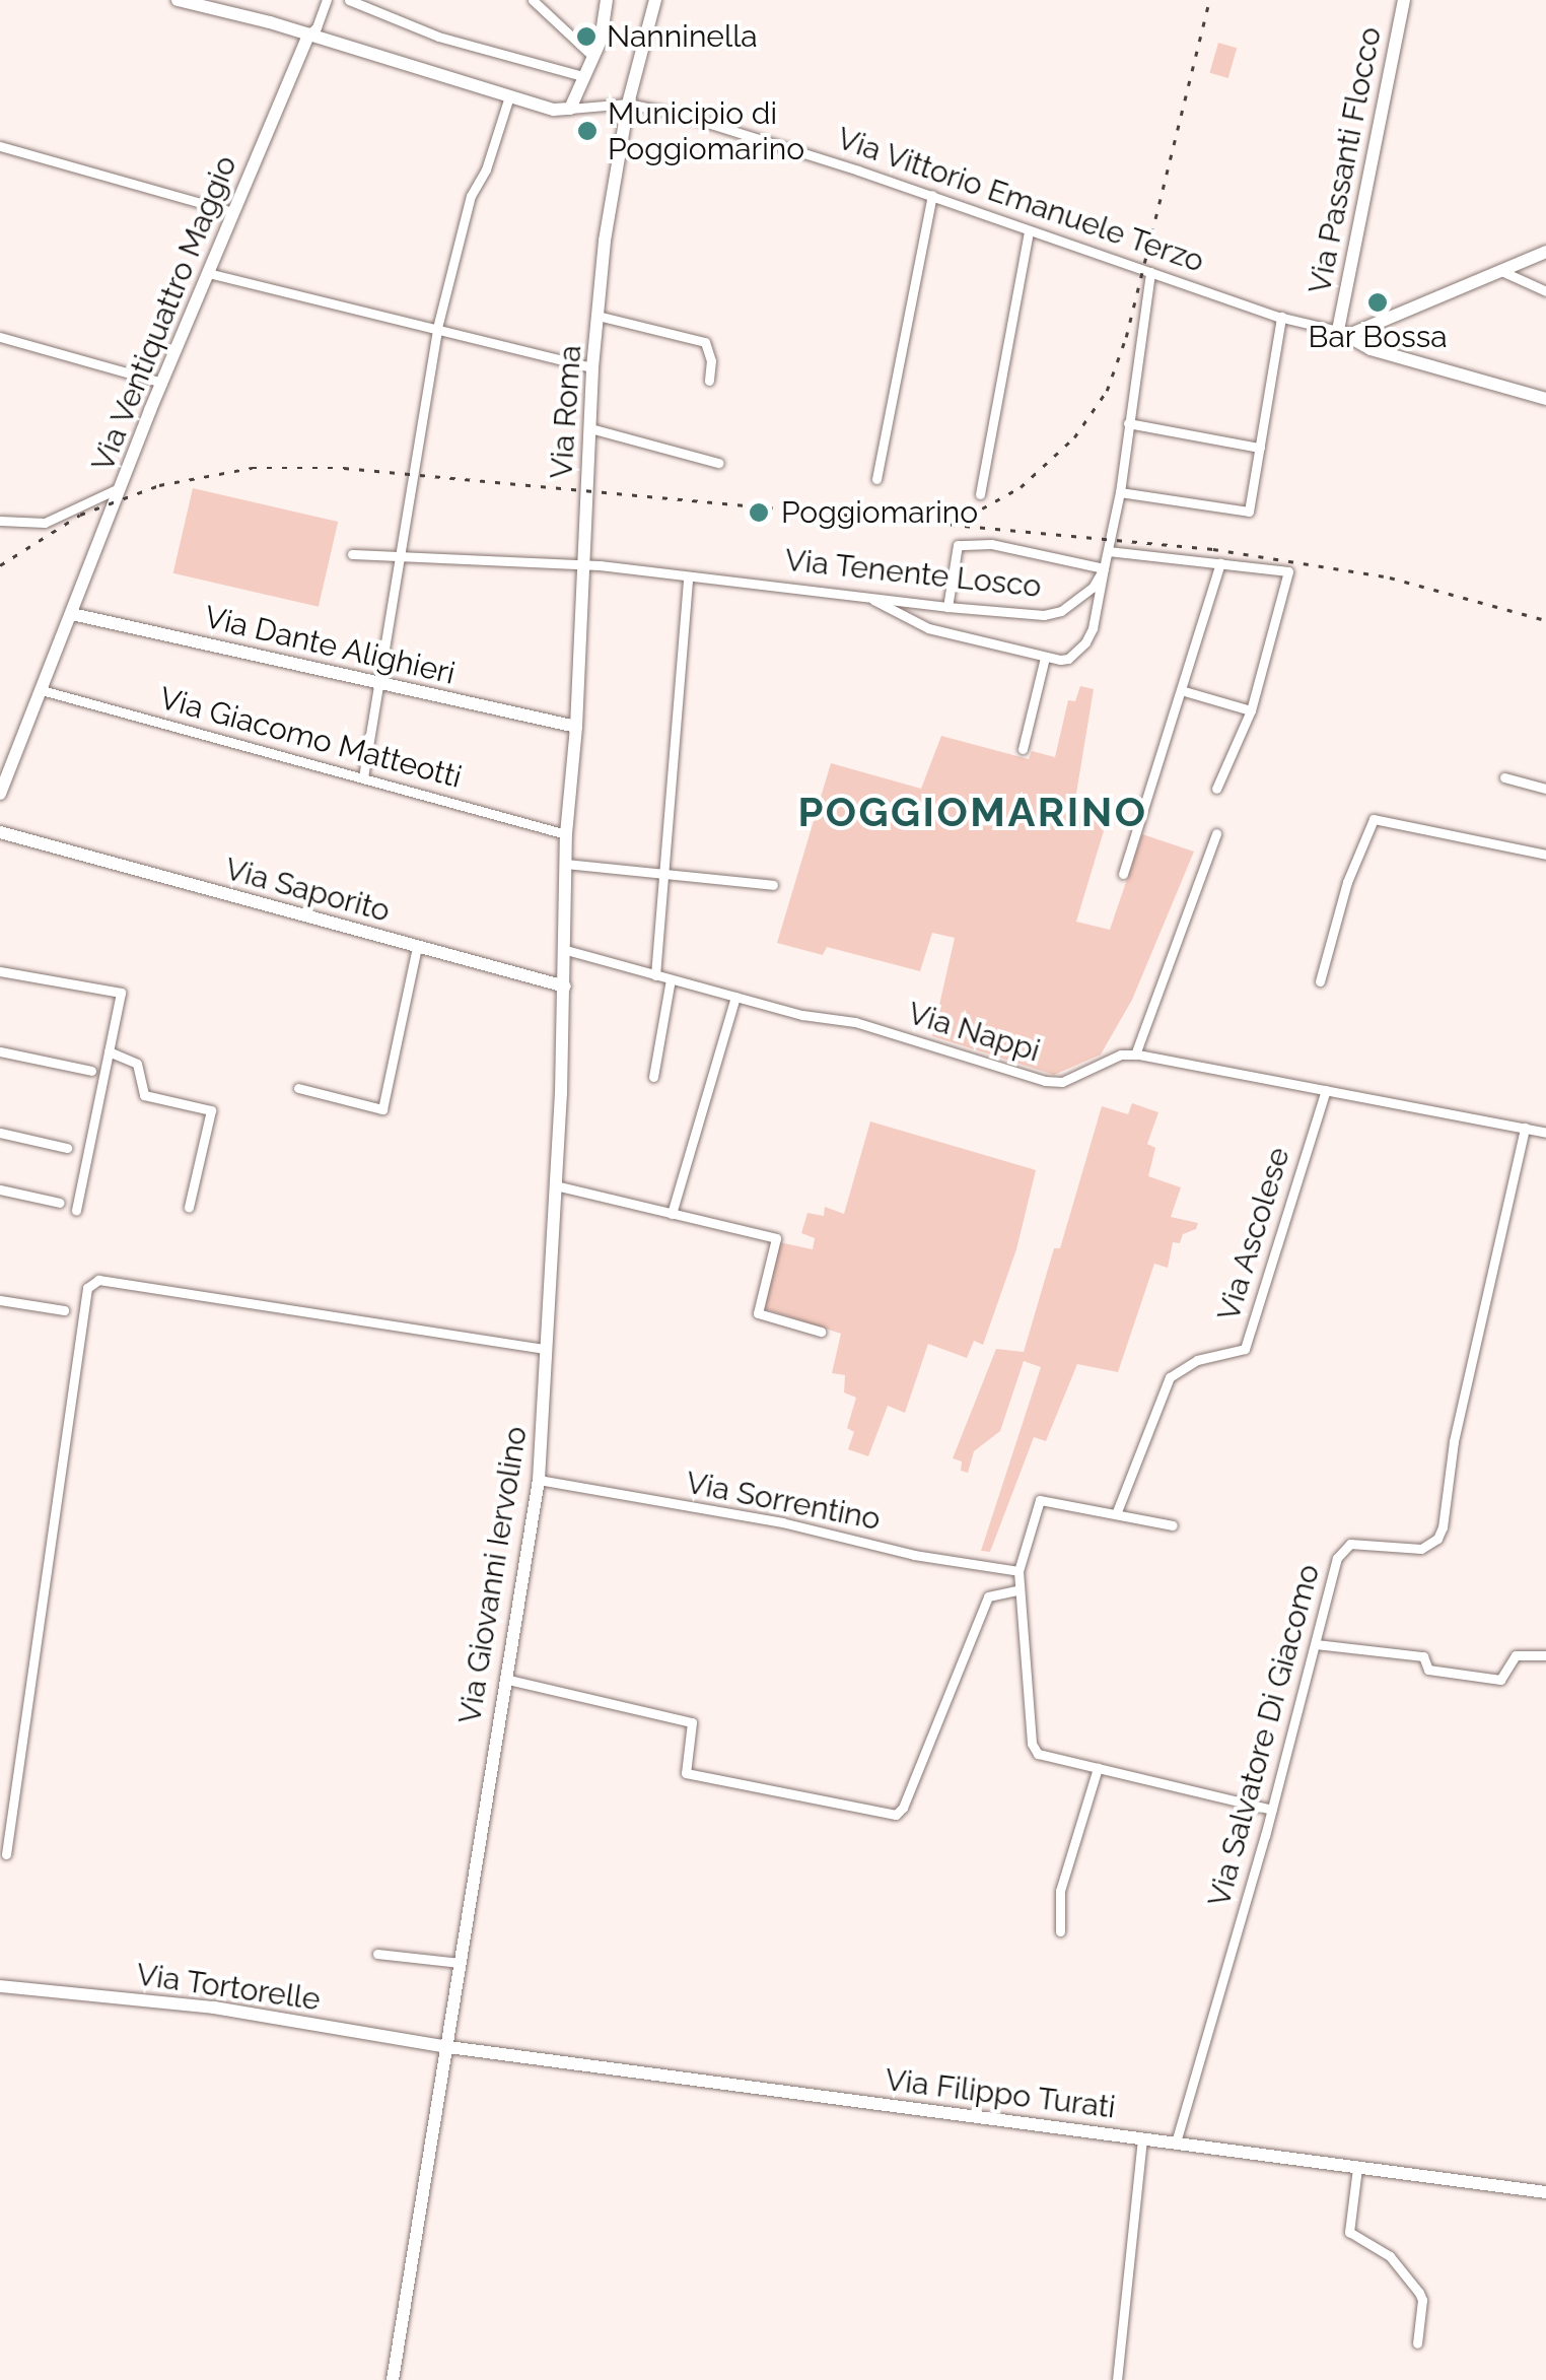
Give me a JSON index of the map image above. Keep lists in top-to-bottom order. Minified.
{"streets":{"street":["Via Passanti Flocco","Via Vittorio Emanuele Terzo","Via Ventiquattro Maggio","Via Roma","Via Tenente Losco","Via Dante Alighieri","Via Giacomo Matteotti","Via Saporito","Via Nappi","Via Ascolese","Via Sorrentino","Via Giovanni Iervolino","Via Salvatore Di Giacomo","Via Tortorelle","Via Filippo Turati"]},"crossings":[["Via Passanti Flocco","Via Vittorio Emanuele Terzo"],["Via Vittorio Emanuele Terzo","Via Roma"],["Via Vittorio Emanuele Terzo","Via Tenente Losco"],["Via Ventiquattro Maggio","Via Dante Alighieri"],["Via Ventiquattro Maggio","Via Giacomo Matteotti"],["Via Roma","Via Tenente Losco"],["Via Roma","Via Dante Alighieri"],["Via Roma","Via Giacomo Matteotti"],["Via Roma","Via Nappi"],["Via Saporito","Via Giovanni Iervolino"],["Via Nappi","Via Ascolese"],["Via Nappi","Via Salvatore Di Giacomo"],["Via Sorrentino","Via Giovanni Iervolino"],["Via Giovanni Iervolino","Via Tortorelle"],["Via Giovanni Iervolino","Via Filippo Turati"],["Via Salvatore Di Giacomo","Via Filippo Turati"],["Via Tortorelle","Via Filippo Turati"]],"districts":["POGGIOMARINO"],"places":["Nanninella","Municipio di Poggiomarino","Bar Bossa","Poggiomarino"]}
